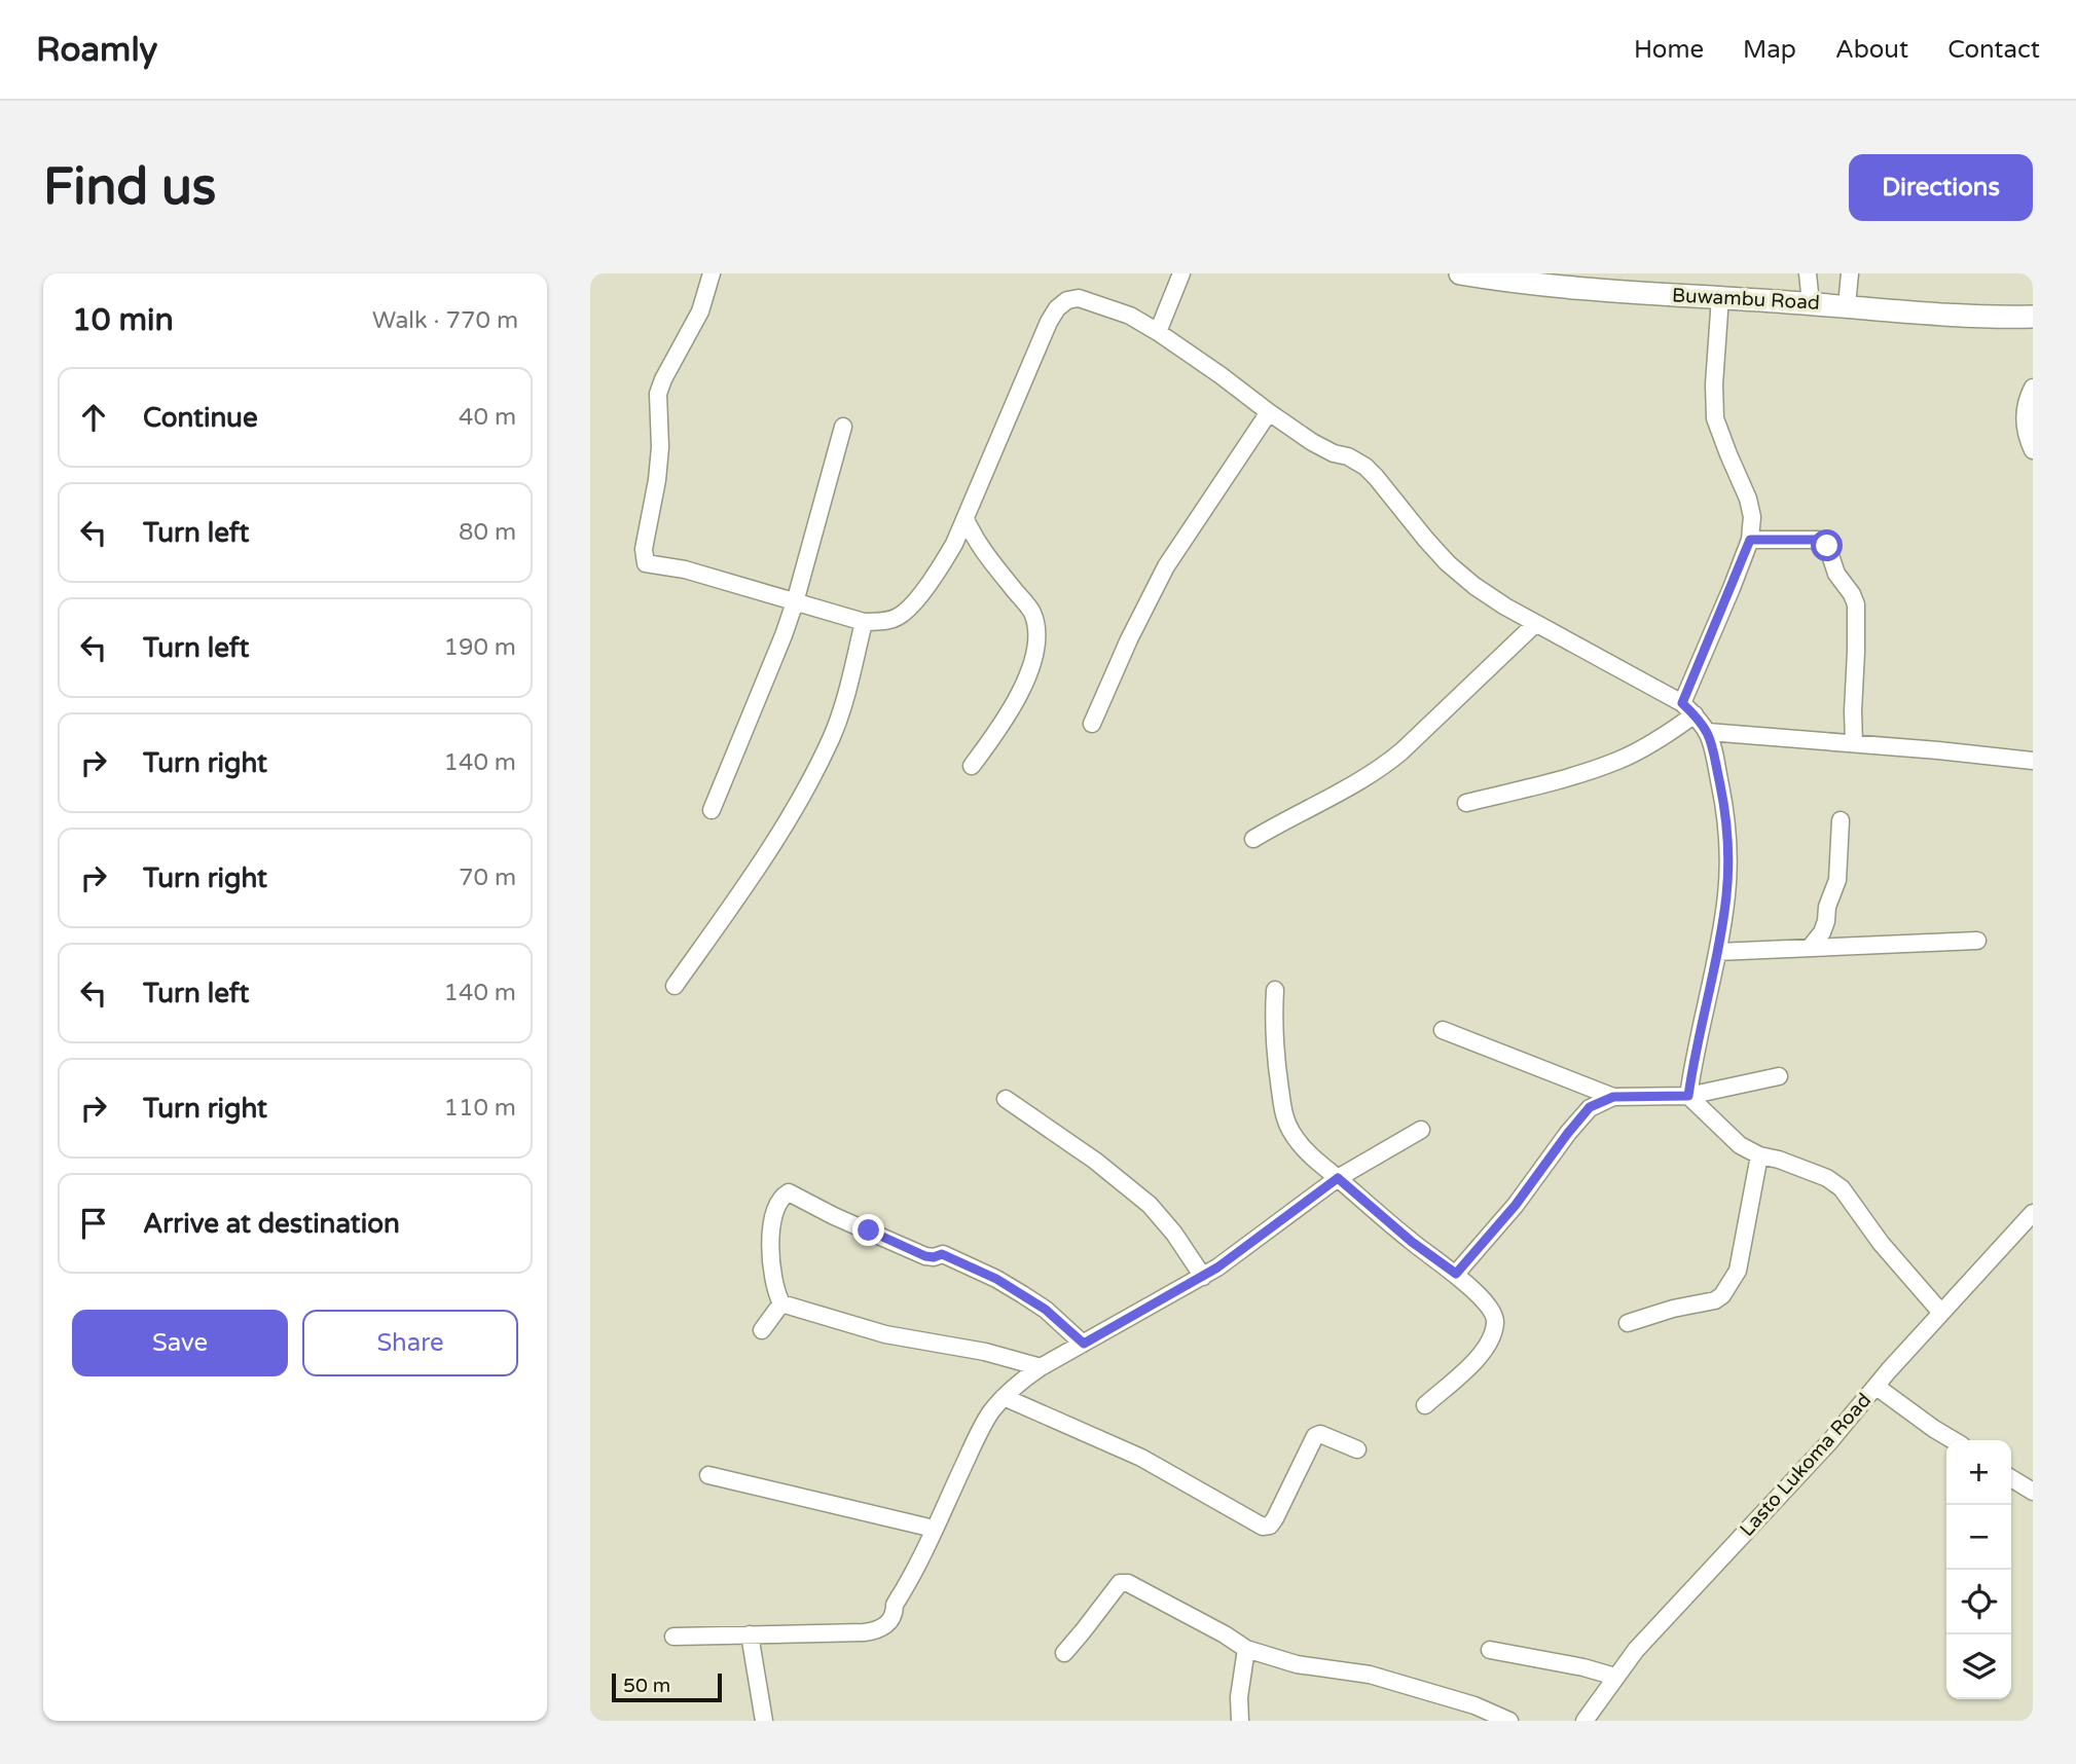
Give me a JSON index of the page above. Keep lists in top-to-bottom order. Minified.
{"streets":{"street":["Buwambu Road","Lasto Lukoma Road"]},"scale_bar":"50 m","page":{"header":"Roamly","nav":["Home","Map","About","Contact"],"buttons":["Directions",["Save","Share"]],"title":"Find us","heading":["10 min","Walk · 770 m"],"list":[["Continue","40 m"],["Turn left","80 m"],["Turn left","190 m"],["Turn right","140 m"],["Turn right","70 m"],["Turn left","140 m"],["Turn right","110 m"],"Arrive at destination"],"map_buttons":["+","−"],"scale":"50 m"}}
